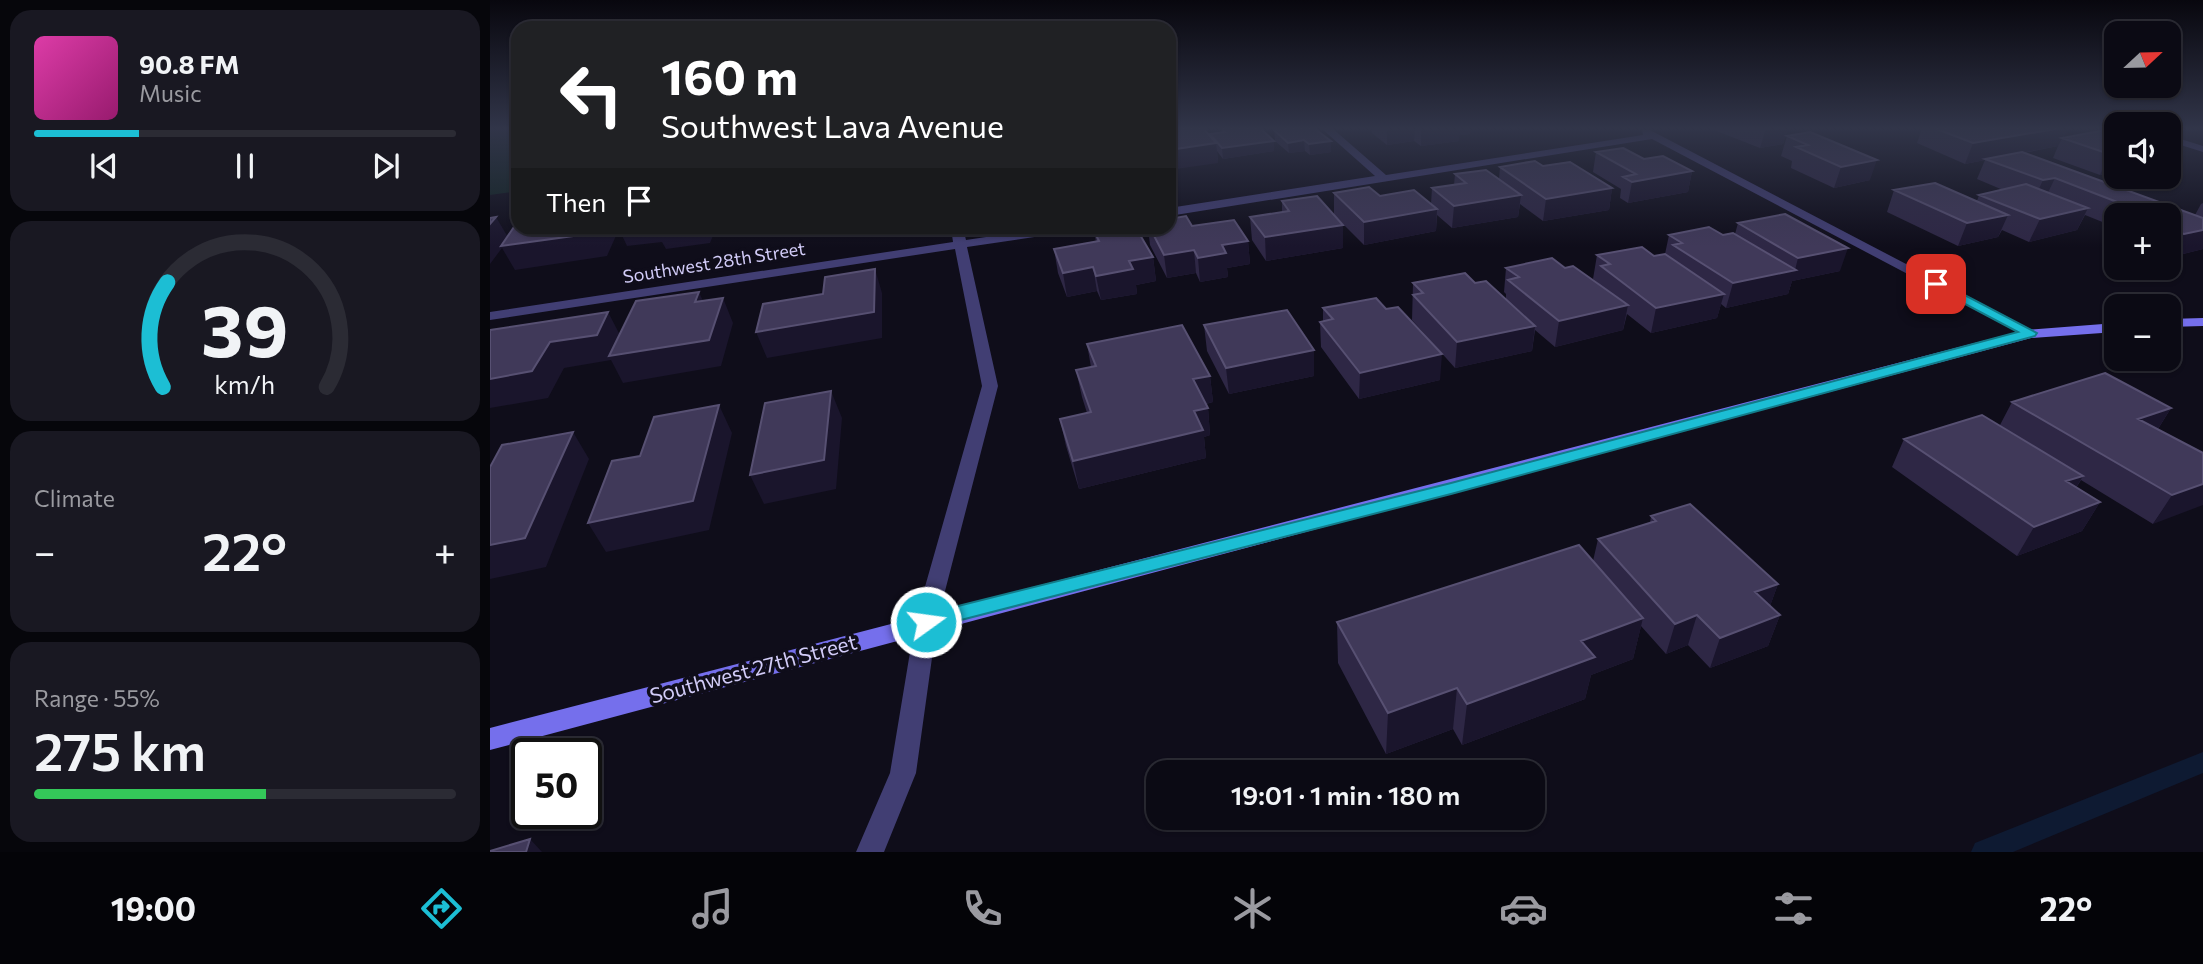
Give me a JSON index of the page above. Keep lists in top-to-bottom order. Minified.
{"streets":{"main road":["Southwest 27th Street"],"street":["Southwest 28th Street"]},"north":"right","page":{"map_buttons":["+","−"],"turn":["160 m","Southwest Lava Avenue"],"song":["90.8 FM","Music"],"then":"Then","tile":["Climate",["Range · 55%","275 km"]],"heat":["−","22°","+"],"limit":"50","trip":"19:01 · 1 min · 180 m","tabs":["19:00","22°"],"gauge":["39","km/h"]}}
